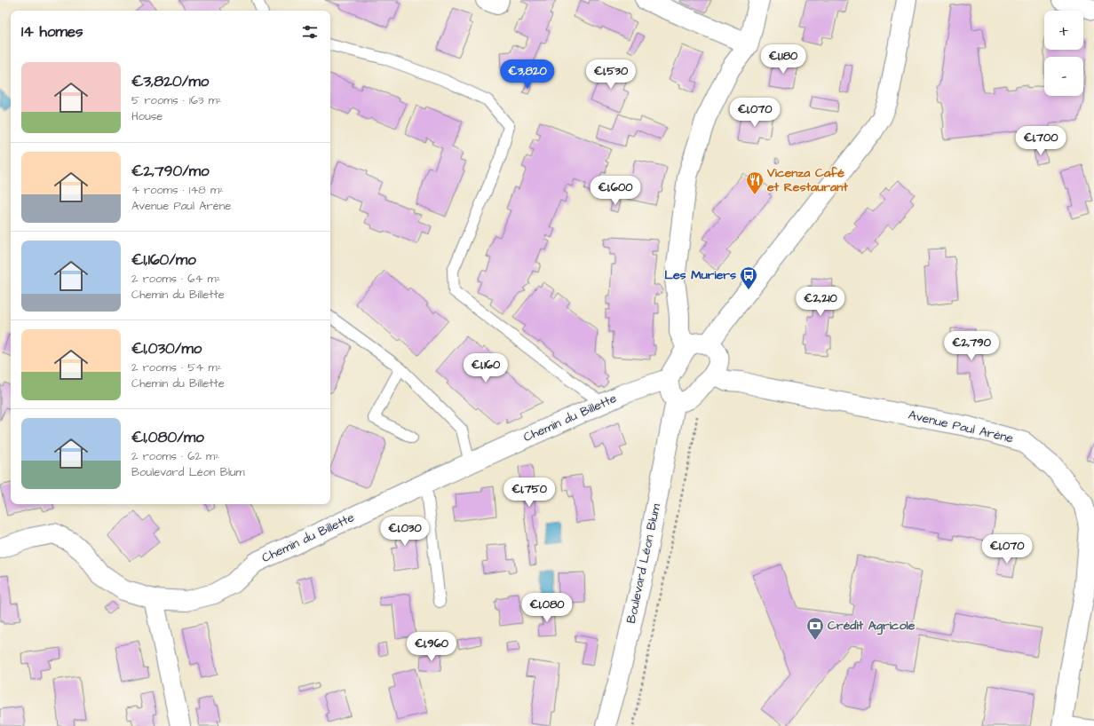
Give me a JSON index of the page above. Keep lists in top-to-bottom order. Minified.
{"streets":{"street":["Chemin du Billette","Avenue Paul Arène","Boulevard Léon Blum"]},"places":{"restaurant":["Vicenza Café et Restaurant"],"bus stop":["Les Muriers"],"bank":["Crédit Agricole"]},"page":{"map_buttons":["+","−"],"heading":"14 homes","price":["€1,180","€3,820","€1,530","€1,070","€1,700","€1,600","€2,210","€2,790","€1,160","€1,750","€1,030","€1,070","€1,080","€1,960"],"list":[{"name":"€3,820/mo","note":"5 rooms · 163 m² · House"},{"name":"€2,790/mo","note":"4 rooms · 148 m² · Avenue Paul Arène"},{"name":"€1,160/mo","note":"2 rooms · 64 m² · Chemin du Billette"},{"name":"€1,030/mo","note":"2 rooms · 54 m² · Chemin du Billette"},{"name":"€1,080/mo","note":"2 rooms · 62 m² · Boulevard Léon Blum"}]}}
